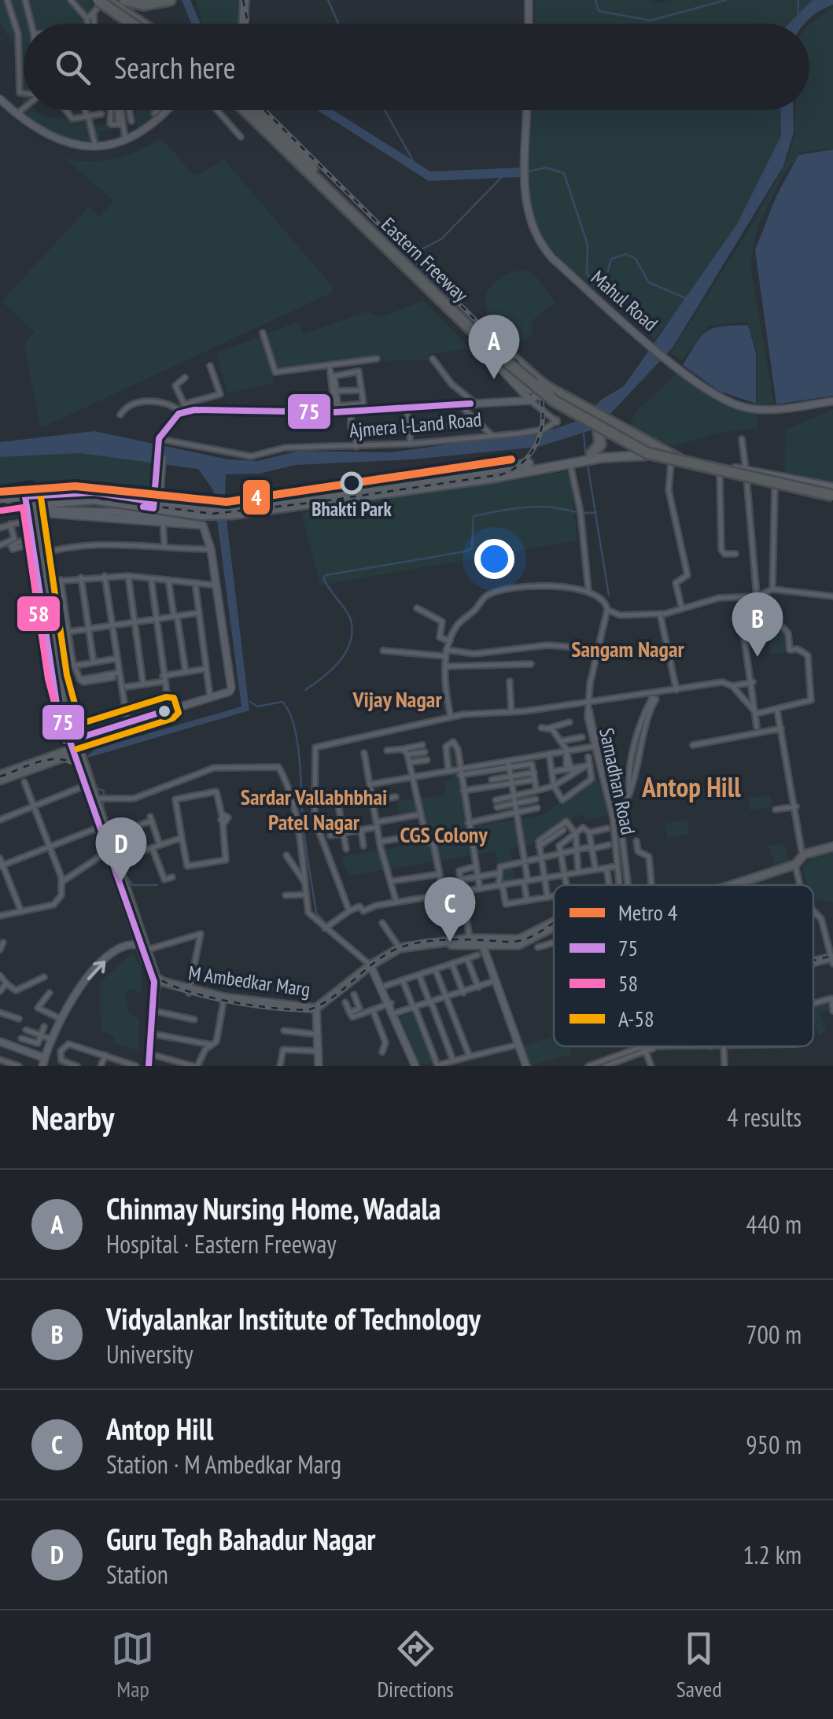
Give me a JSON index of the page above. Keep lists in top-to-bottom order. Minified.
{"streets":{"highway":["Eastern Freeway"],"main road":["M Ambedkar Marg"],"street":["Mahul Road","Ajmera l-Land Road","Samadhan Road"]},"districts":["Sangam Nagar","Vijay Nagar","Antop Hill","Sardar Vallabhbhai Patel Nagar","CGS Colony"],"places":["Bhakti Park"],"lines":["transit line 75","metro line 4","transit line A-58","transit line 58"],"legend":["Metro 4","75","58","A-58"],"page":{"search":"Search here","pins":["A","B","D","C"],"heading":["Nearby","4 results"],"list":[{"mark":"A","name":"Chinmay Nursing Home, Wadala","note":"Hospital · Eastern Freeway","value":"440 m"},{"mark":"B","name":"Vidyalankar Institute of Technology","note":"University","value":"700 m"},{"mark":"C","name":"Antop Hill","note":"Station · M Ambedkar Marg","value":"950 m"},{"mark":"D","name":"Guru Tegh Bahadur Nagar","note":"Station","value":"1.2 km"}],"nav":["Map","Directions","Saved"]}}
